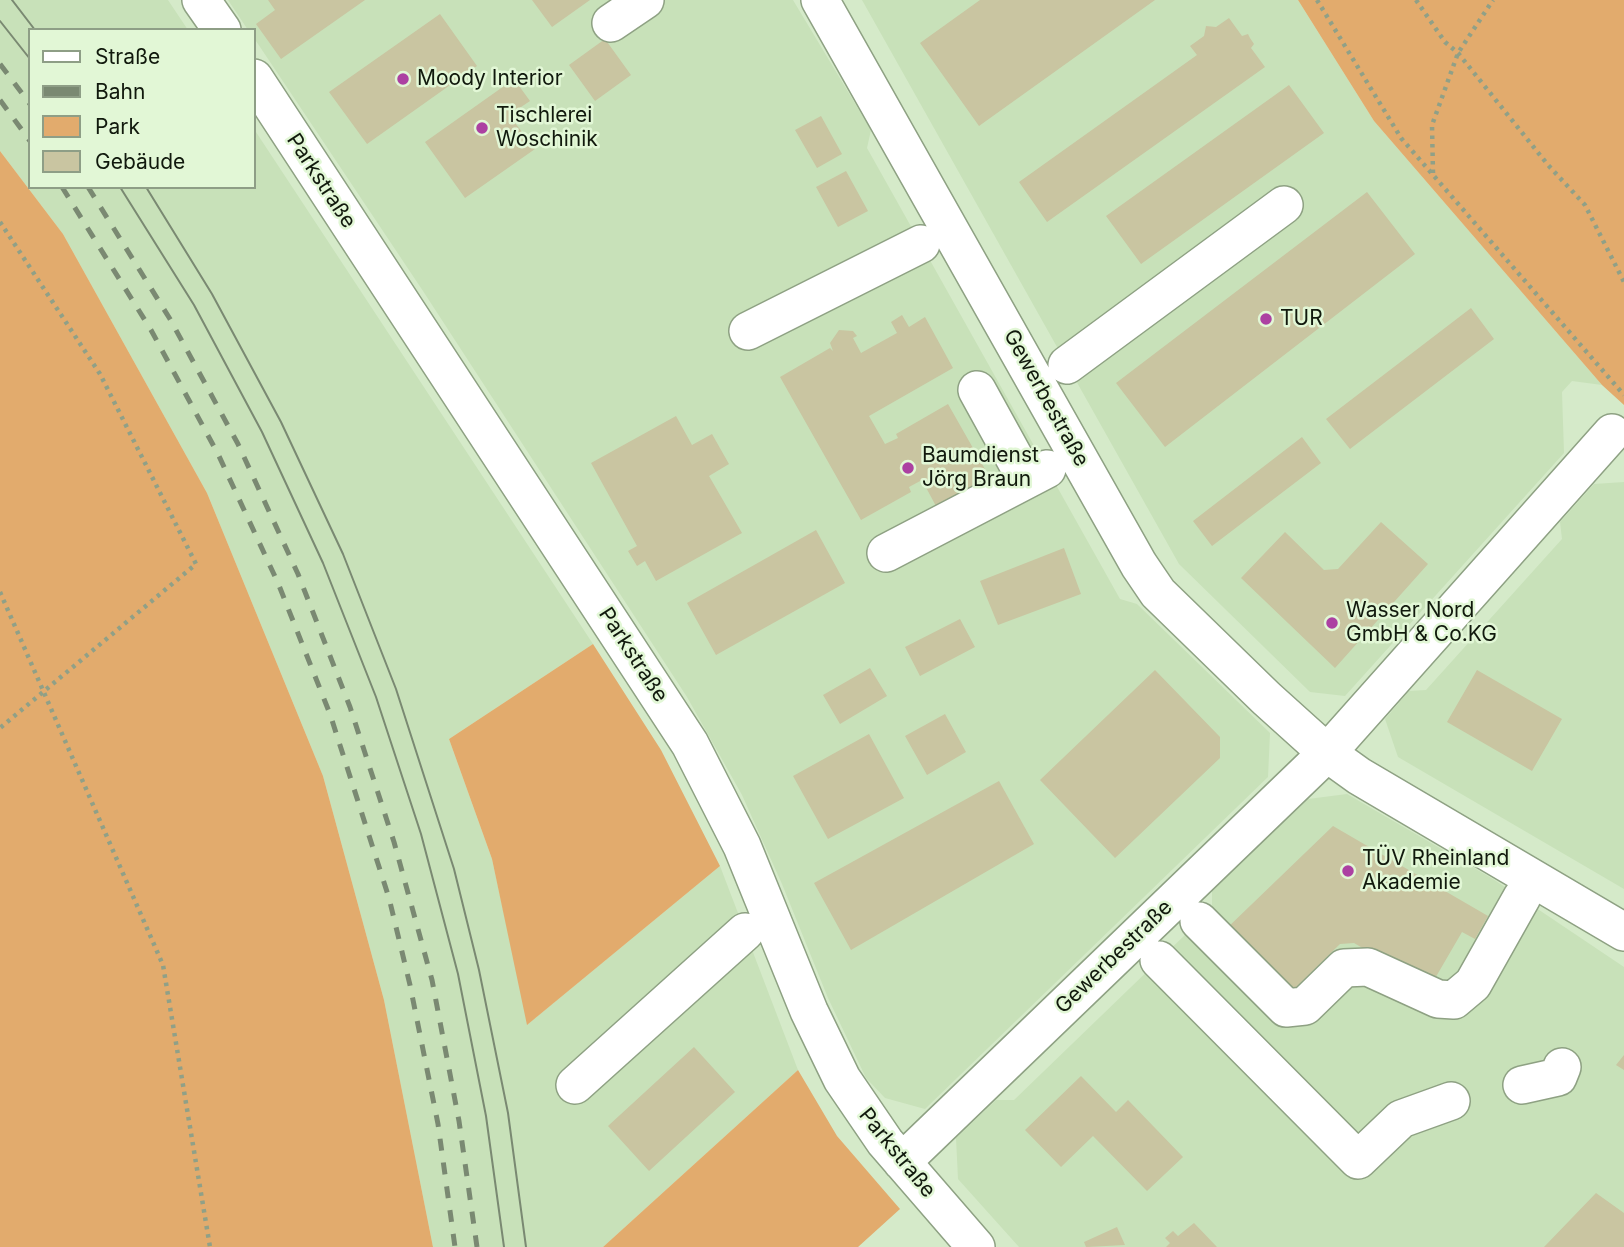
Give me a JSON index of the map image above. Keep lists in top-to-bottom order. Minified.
{"streets":{"street":["Parkstraße","Gewerbestraße"]},"crossings":[["Parkstraße","Gewerbestraße"]],"places":["Moody Interior","Tischlerei Woschinik","TUR","Baumdienst Jörg Braun","Wasser Nord GmbH & Co.KG","TÜV Rheinland Akademie"],"legend":["Straße","Bahn","Park","Gebäude"]}
